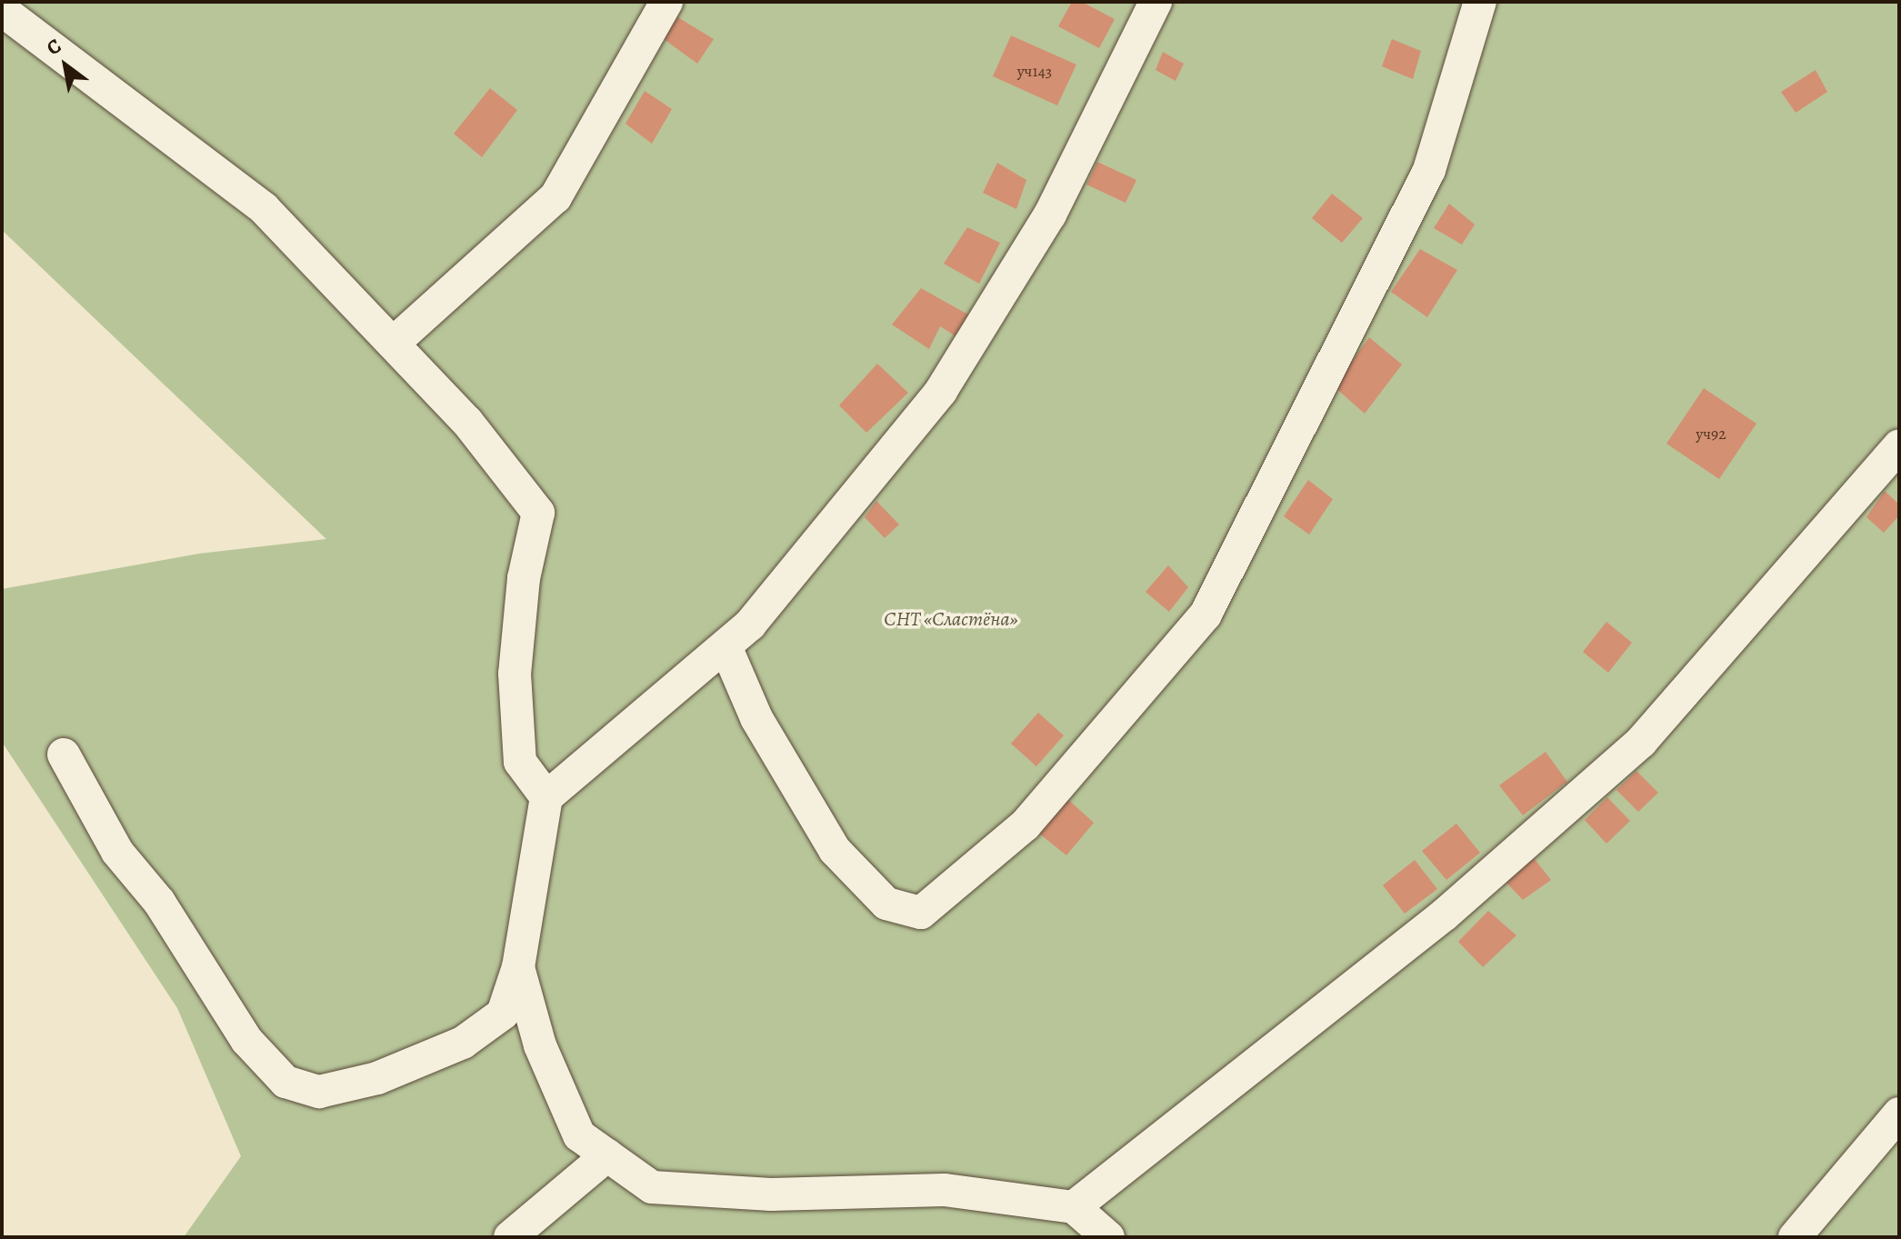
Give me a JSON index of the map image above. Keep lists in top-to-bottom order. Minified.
{"parks":["СНТ «Сластёна»"],"house_numbers":["уч143","уч92"],"north":"top left"}
